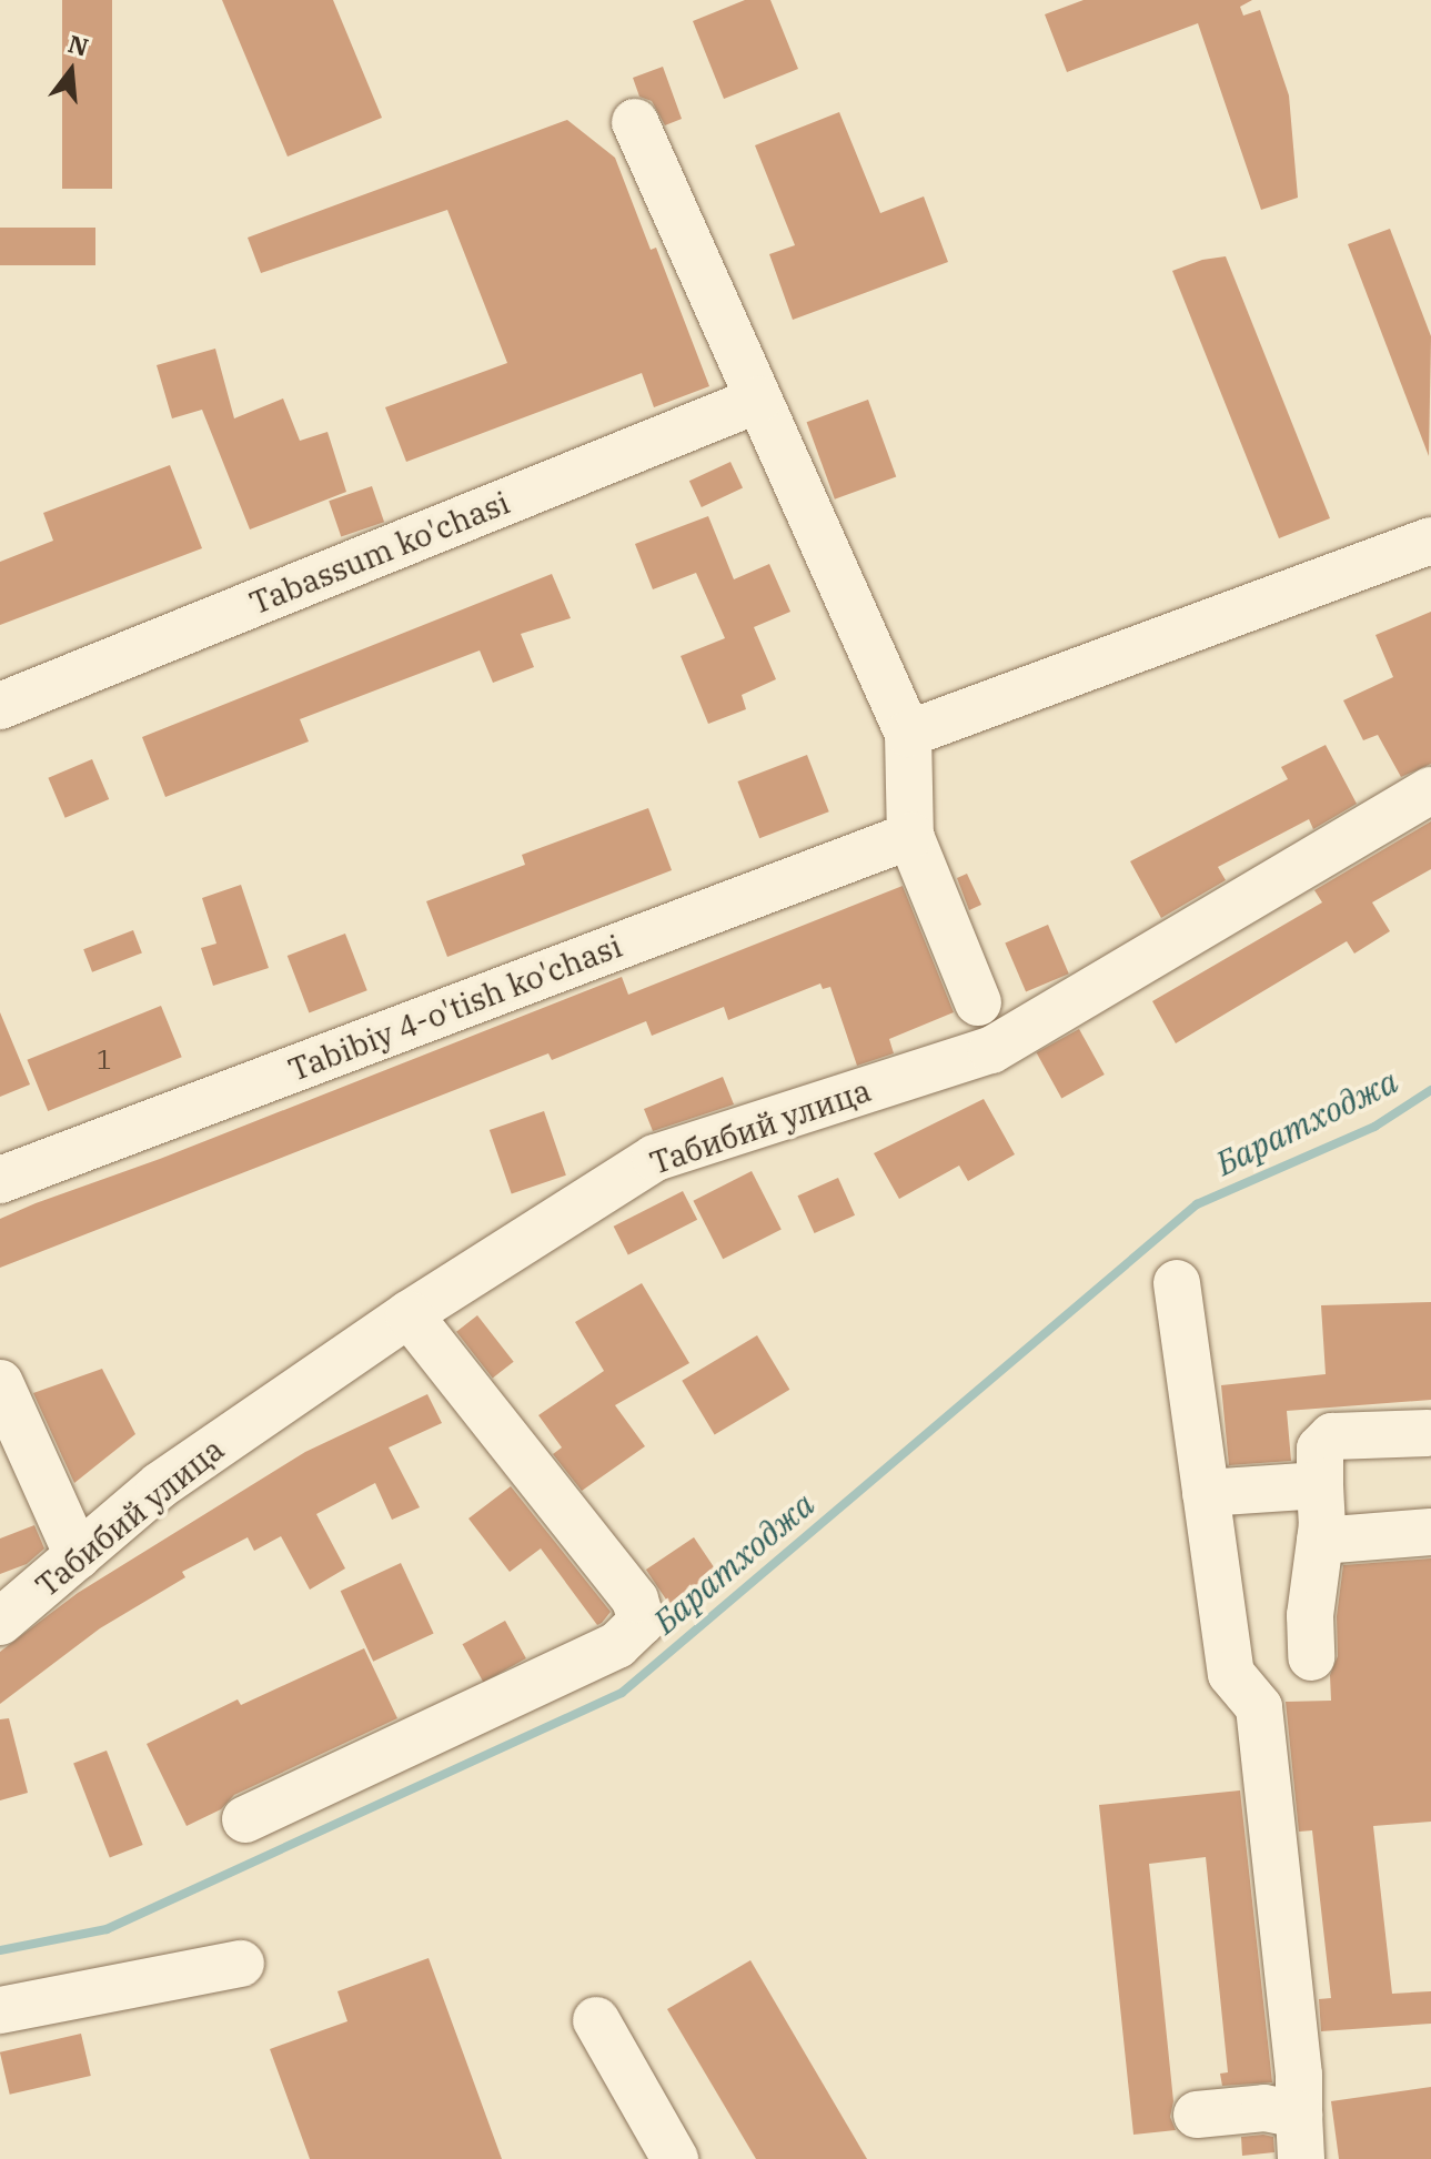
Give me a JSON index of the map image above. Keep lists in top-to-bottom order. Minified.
{"streets":{"street":["Tabassum ko'chasi","Tabibiy 4-o'tish ko'chasi","Табибий улица"]},"water":["Баратходжа"],"house_numbers":["1"],"north":"top"}
